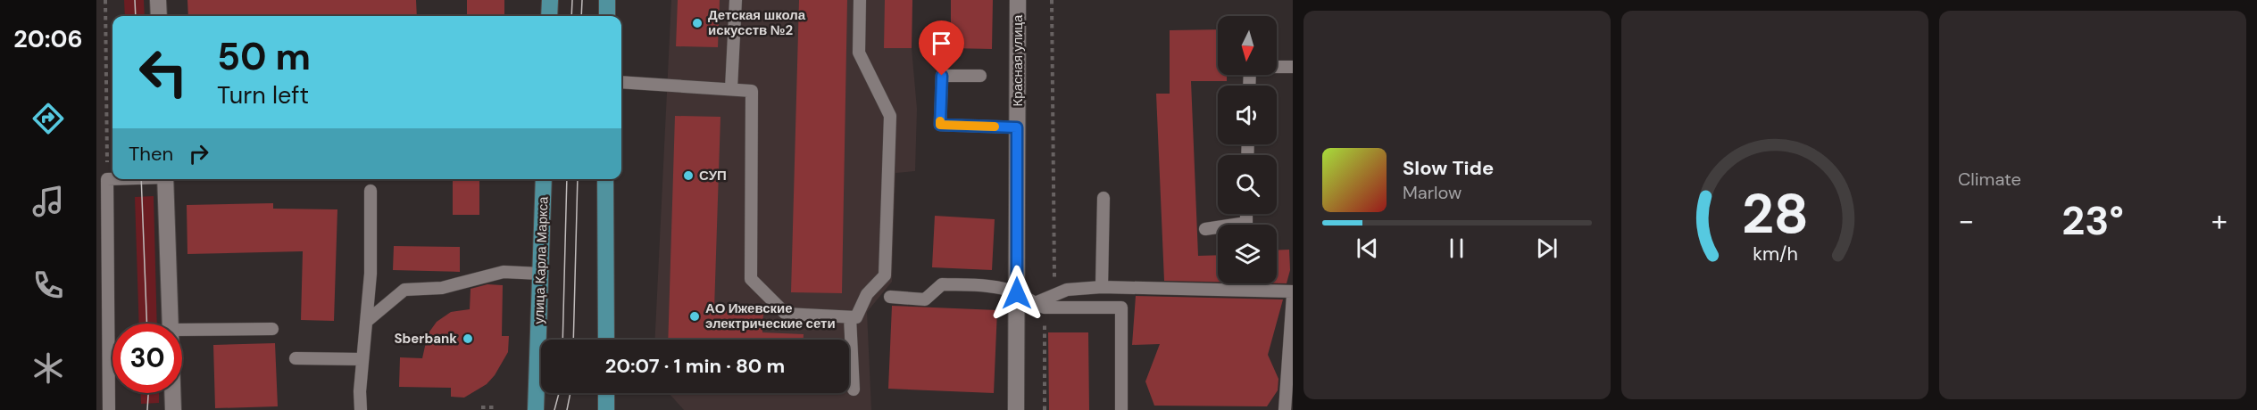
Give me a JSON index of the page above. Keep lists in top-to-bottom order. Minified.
{"streets":{"main road":["улица Карла Маркса"],"street":["Красная улица"]},"places":["Детская школа искусств №2","СУП","АО Ижевские электрические сети","Sberbank"],"north":"bottom","page":{"tabs":"20:06","tile":"Climate","turn":["50 m","Turn left"],"then":"Then","song":["Slow Tide","Marlow"],"heat":["−","23°","+"],"limit":"30","trip":"20:07 · 1 min · 80 m","gauge":["28","km/h"]}}
